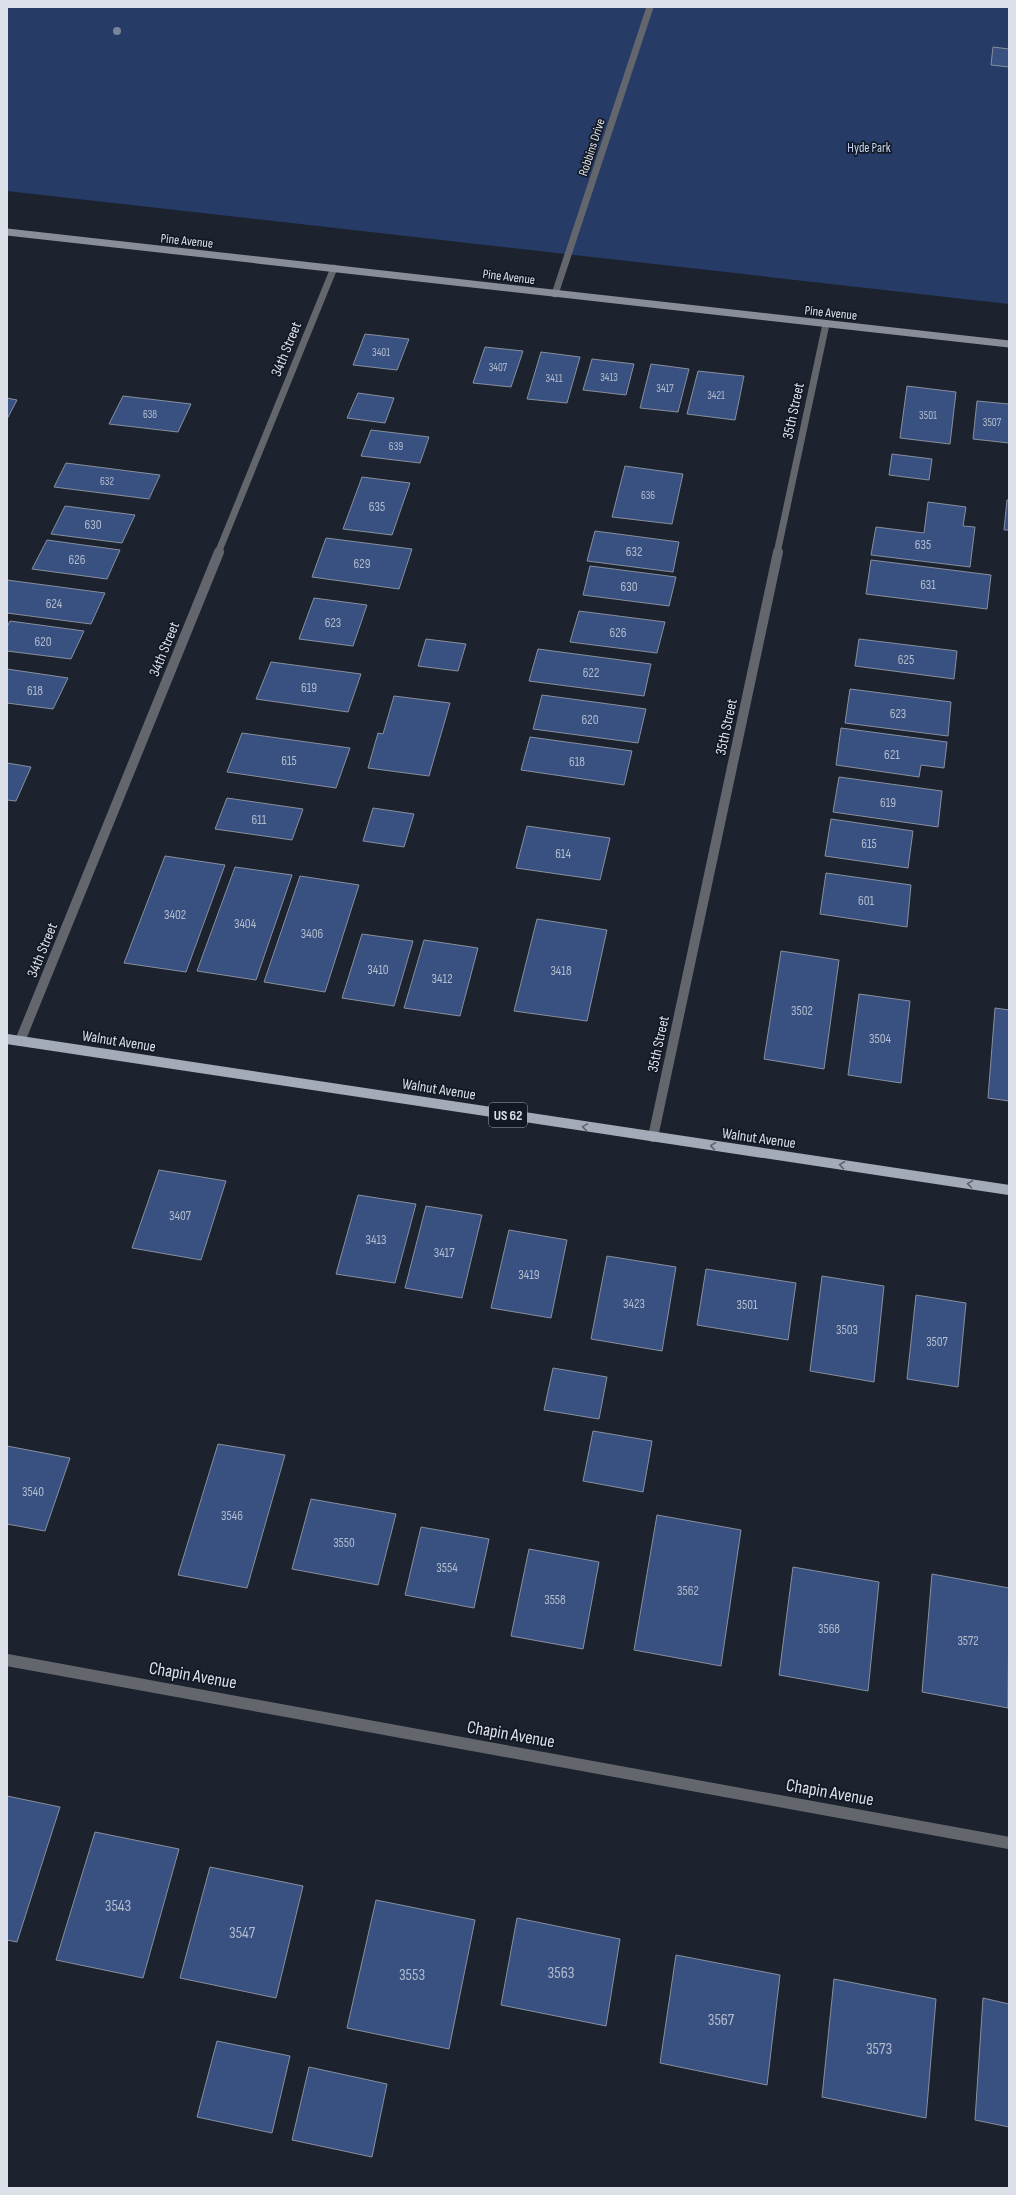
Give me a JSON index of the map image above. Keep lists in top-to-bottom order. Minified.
{"streets":{"main road":["Pine Avenue","Walnut Avenue","US 62"],"street":["Robbins Drive","34th Street","35th Street","Chapin Avenue"]},"crossings":[["Robbins Drive","Pine Avenue"],["Pine Avenue","34th Street"],["Pine Avenue","35th Street"],["34th Street","Walnut Avenue"],["35th Street","Walnut Avenue"]],"one_way":["Walnut Avenue"],"parks":["Hyde Park"],"house_numbers":["3401","3407","3413","3411","3417","3421","638","3501","3507","639","632","636","635","630","635","632","626","629","631","630","624","623","626","620","625","622","619","618","623","620","621","615","618","619","611","615","614","601","3402","3404","3406","3410","3418","3412","3502","3504","3407","3413","3417","3419","3423","3501","3503","3507","3540","3546","3550","3554","3562","3558","3568","3572","3543","3547","3563","3553","3567","3573"]}
